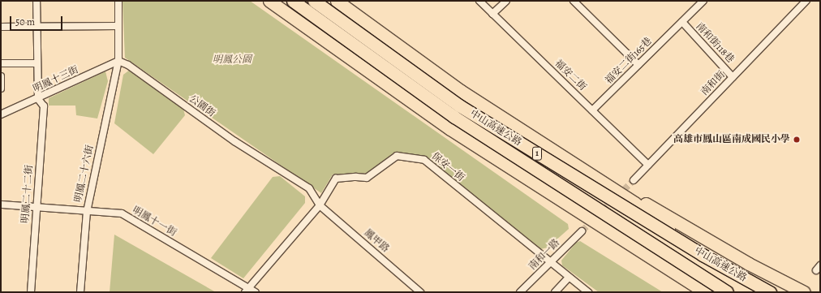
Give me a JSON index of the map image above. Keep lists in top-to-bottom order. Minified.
{"streets":{"highway":["中山高速公路","1"],"street":["南和街118巷","福安二街165巷","福安二街","明鳳十三街","南和街","公園街","保安一街","明鳳二十六街","明鳳二十二街","明鳳十一街","鳳甲路","南和一路"]},"crossings":[["南和街118巷","福安二街165巷"],["南和街118巷","南和街"],["福安二街165巷","福安二街"],["福安二街","南和街"],["明鳳十三街","公園街"],["明鳳十三街","明鳳二十六街"],["明鳳十三街","明鳳二十二街"],["公園街","保安一街"],["公園街","明鳳二十六街"],["公園街","鳳甲路"],["保安一街","明鳳十一街"],["保安一街","鳳甲路"],["保安一街","南和一路"],["明鳳二十六街","明鳳十一街"],["明鳳二十二街","明鳳十一街"]],"parks":["明鳳公園"],"places":["高雄市鳳山區南成國民小學"],"scale_bar":"50 m"}
